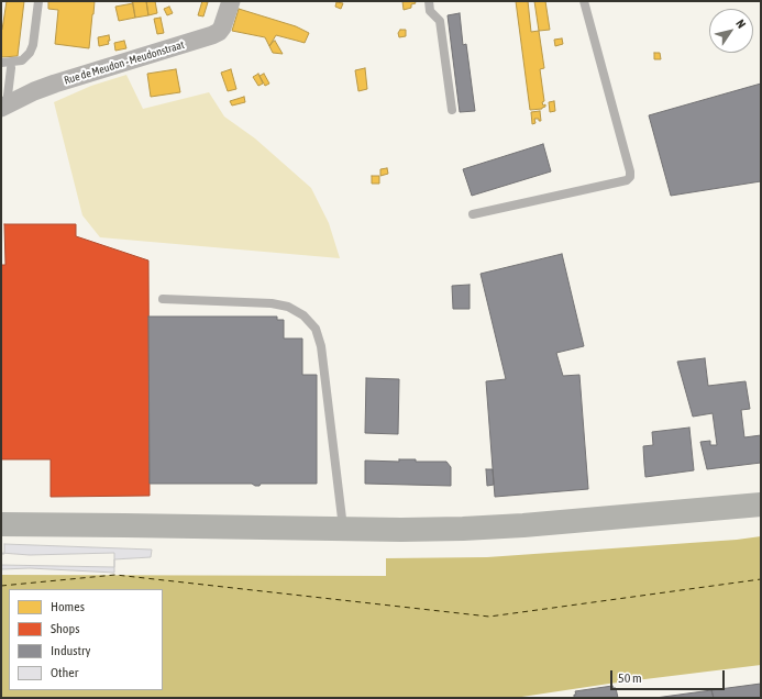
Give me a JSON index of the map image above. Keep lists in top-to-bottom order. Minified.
{"streets":{"street":["Rue de Meudon - Meudonstraat"]},"legend":["Homes","Shops","Industry","Other"],"scale_bar":"50 m","north":"top right"}
